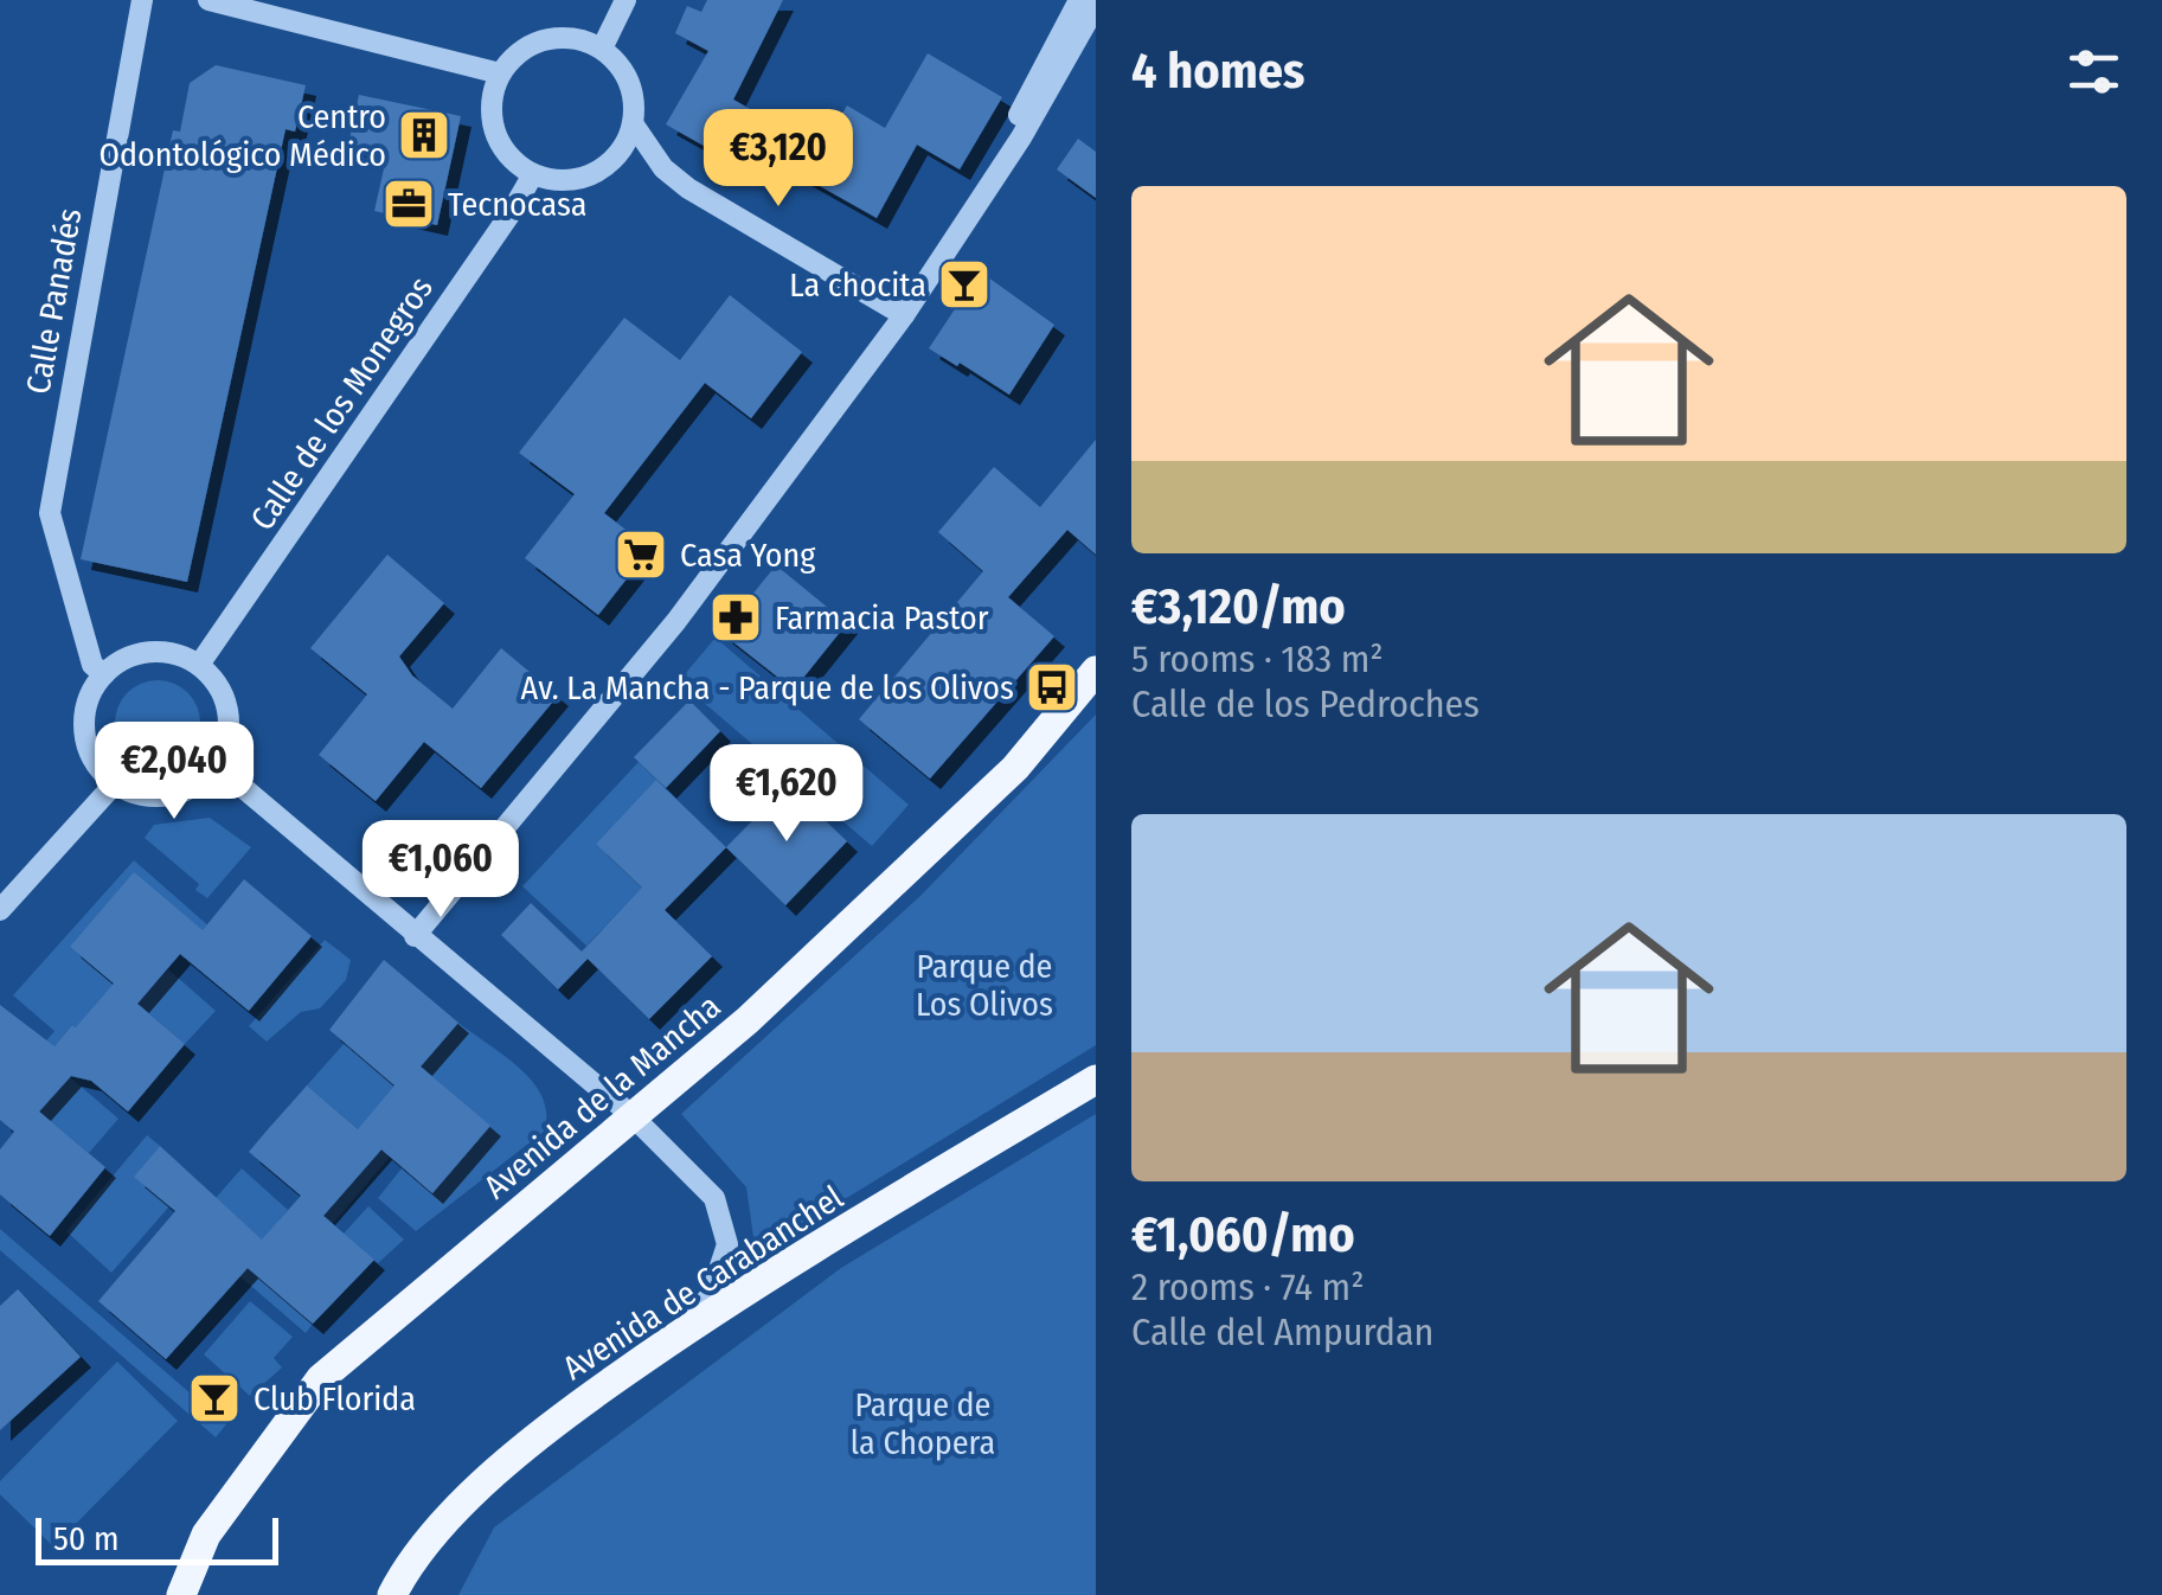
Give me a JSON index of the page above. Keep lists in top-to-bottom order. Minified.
{"streets":{"main road":["Avenida de la Mancha","Avenida de Carabanchel"],"street":["Calle Panadés","Calle de los Monegros"]},"crossings":[["Calle Panadés","Calle de los Monegros"]],"parks":["Parque de Los Olivos","Parque de la Chopera"],"places":{"building":["Centro Odontológico Médico"],"office":["Tecnocasa"],"bar":["La chocita","Club Florida"],"supermarket":["Casa Yong"],"pharmacy":["Farmacia Pastor"],"bus stop":["Av. La Mancha - Parque de los Olivos"]},"scale_bar":"50 m","page":{"heading":"4 homes","price":["€3,120","€2,040","€1,620","€1,060"],"list":[{"name":"€3,120/mo","note":"5 rooms · 183 m² · Calle de los Pedroches"},{"name":"€1,060/mo","note":"2 rooms · 74 m² · Calle del Ampurdan"}],"scale":"50 m"}}
